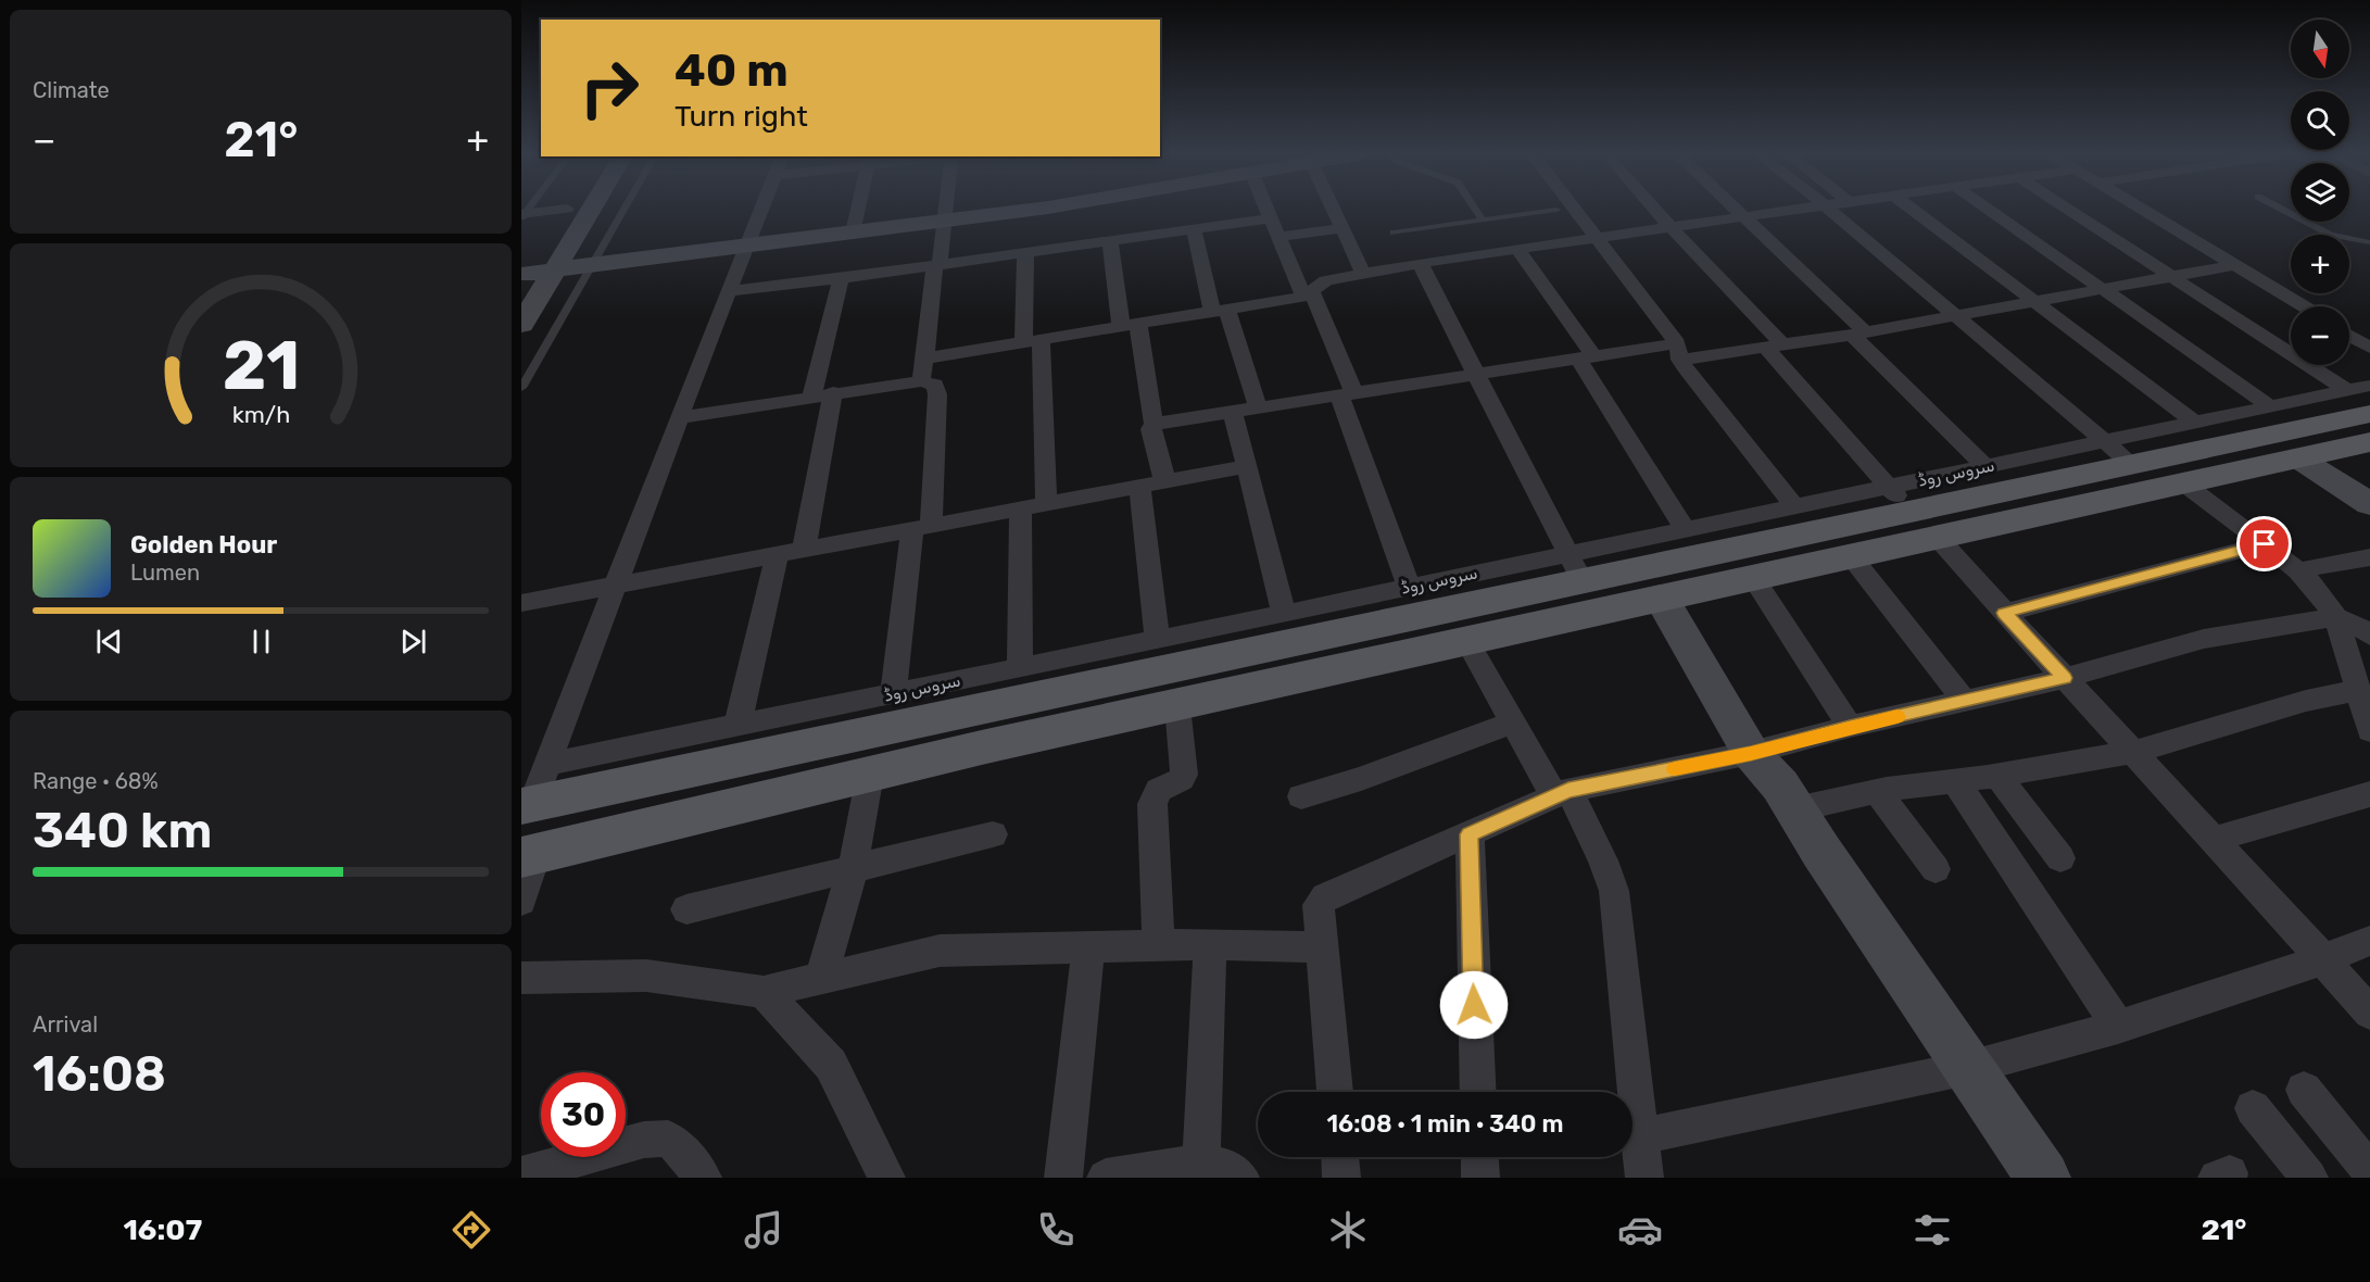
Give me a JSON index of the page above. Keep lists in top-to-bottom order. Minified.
{"streets":{"street":["سروس روڈ"]},"north":"bottom","page":{"tile":["Climate",["Range · 68%","340 km"],["Arrival","16:08"]],"map_buttons":["+","−"],"turn":["40 m","Turn right"],"heat":["−","21°","+"],"song":["Golden Hour","Lumen"],"limit":"30","trip":"16:08 · 1 min · 340 m","tabs":["16:07","21°"],"gauge":["21","km/h"]}}
